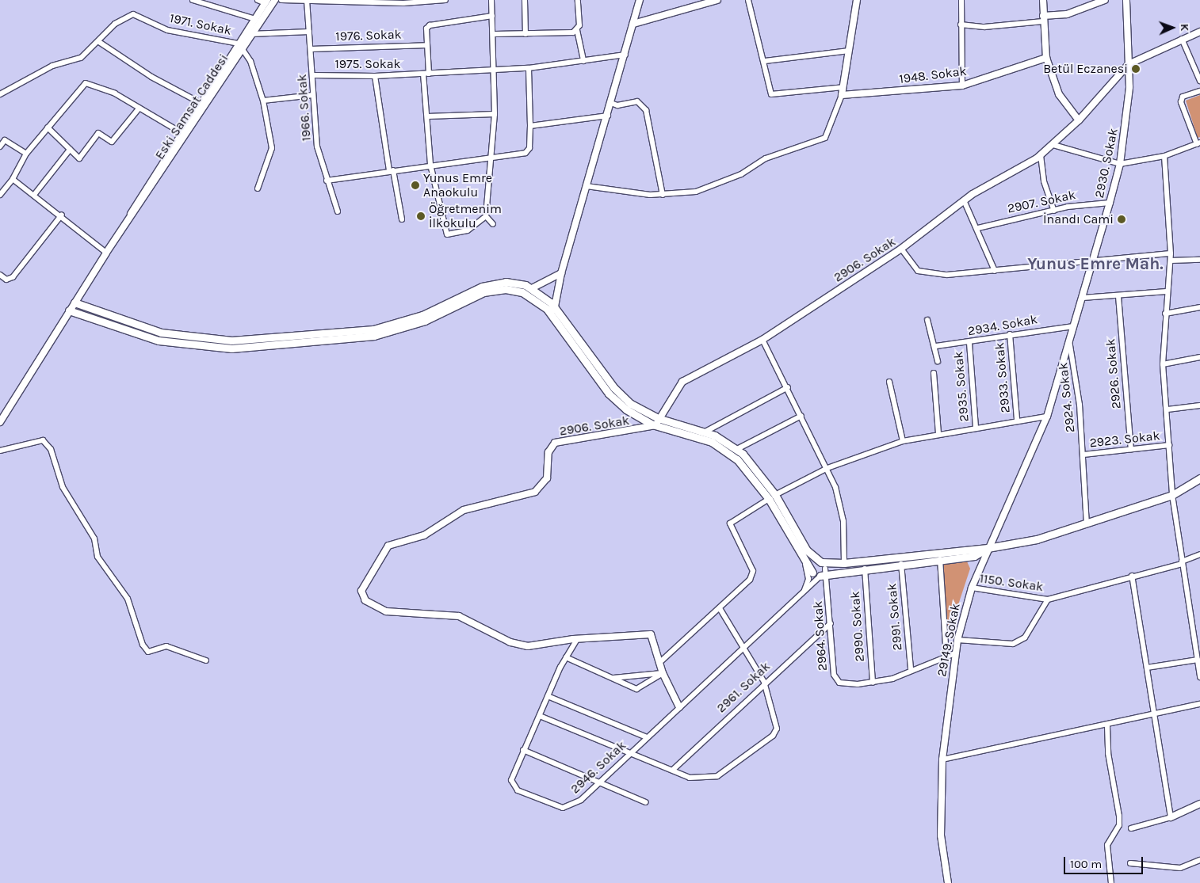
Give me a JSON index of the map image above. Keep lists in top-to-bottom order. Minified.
{"streets":{"street":["1971. Sokak","1976. Sokak","1975. Sokak","1948. Sokak","Eski Samsat Caddesi","1966. Sokak","2930. Sokak","2907. Sokak","2906. Sokak","2934. Sokak","2926. Sokak","2933. Sokak","2935. Sokak","2924. Sokak","2923. Sokak","1150. Sokak","2991. Sokak","2990. Sokak","2964. Sokak","29149. Sokak","2961. Sokak","2946. Sokak"]},"crossings":[["1971. Sokak","Eski Samsat Caddesi"],["1976. Sokak","1966. Sokak"],["1975. Sokak","1966. Sokak"],["2930. Sokak","2907. Sokak"],["2930. Sokak","2906. Sokak"],["2930. Sokak","2934. Sokak"],["2930. Sokak","2924. Sokak"],["2930. Sokak","29149. Sokak"],["2906. Sokak","2946. Sokak"],["2934. Sokak","2933. Sokak"],["2934. Sokak","2935. Sokak"],["2926. Sokak","2923. Sokak"],["2924. Sokak","2923. Sokak"],["1150. Sokak","29149. Sokak"],["2991. Sokak","2964. Sokak"],["2990. Sokak","2964. Sokak"],["2964. Sokak","29149. Sokak"],["2964. Sokak","2961. Sokak"],["2964. Sokak","2946. Sokak"]],"districts":["Yunus Emre Mah."],"places":["Betül Eczanesi","Yunus Emre Anaokulu","Öğretmenim İlkokulu","İnandı Cami"],"scale_bar":"100 m","north":"right"}
